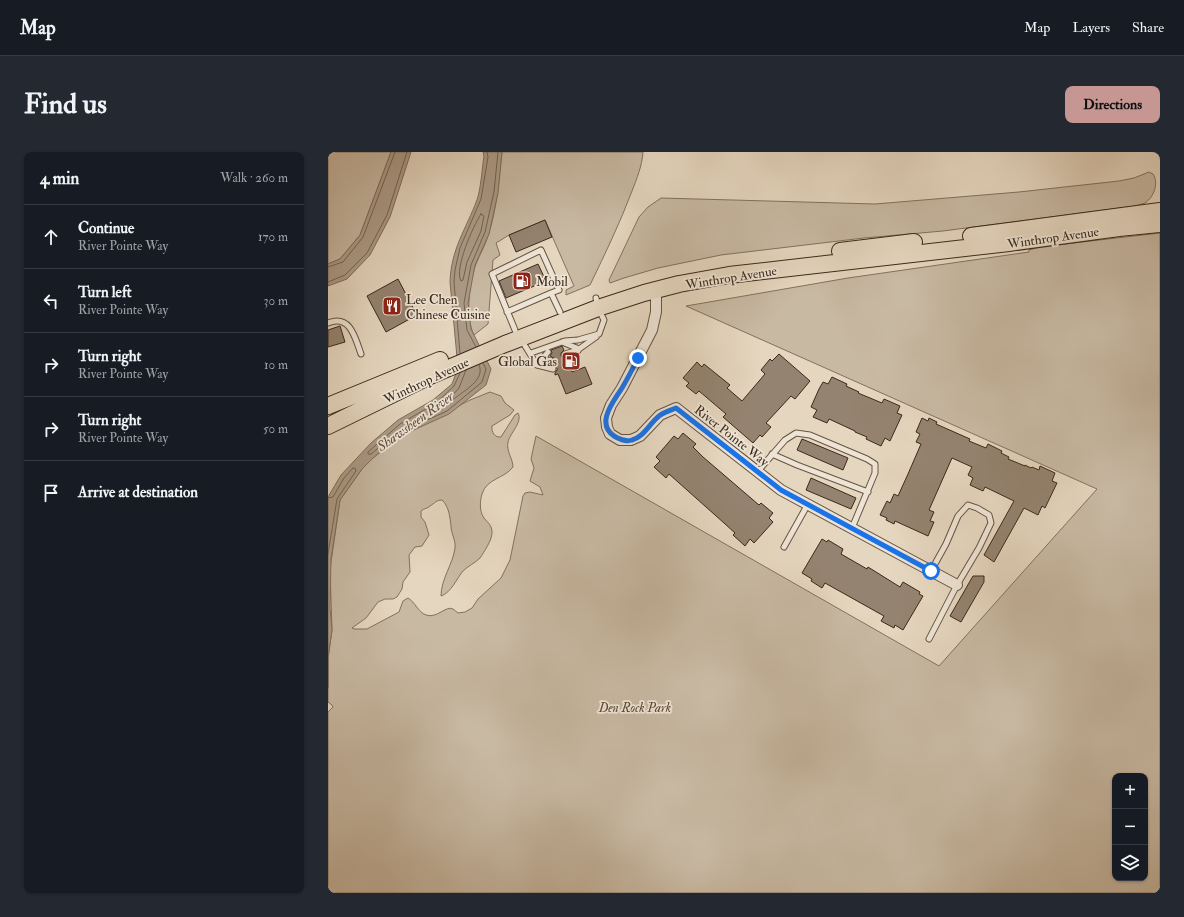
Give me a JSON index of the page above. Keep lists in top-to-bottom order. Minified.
{"streets":{"highway":["Winthrop Avenue"],"street":["River Pointe Way"]},"crossings":[["Winthrop Avenue","River Pointe Way"]],"water":["Shawsheen River"],"parks":["Den Rock Park"],"places":{"fuel station":["Mobil","Global Gas"],"restaurant":["Lee Chen Chinese Cuisine"]},"page":{"header":"Map","nav":["Map","Layers","Share"],"buttons":"Directions","title":"Find us","heading":["4 min","Walk · 260 m"],"list":[["Continue","River Pointe Way","170 m"],["Turn left","River Pointe Way","30 m"],["Turn right","River Pointe Way","10 m"],["Turn right","River Pointe Way","50 m"],"Arrive at destination"],"map_buttons":["+","−"]}}
